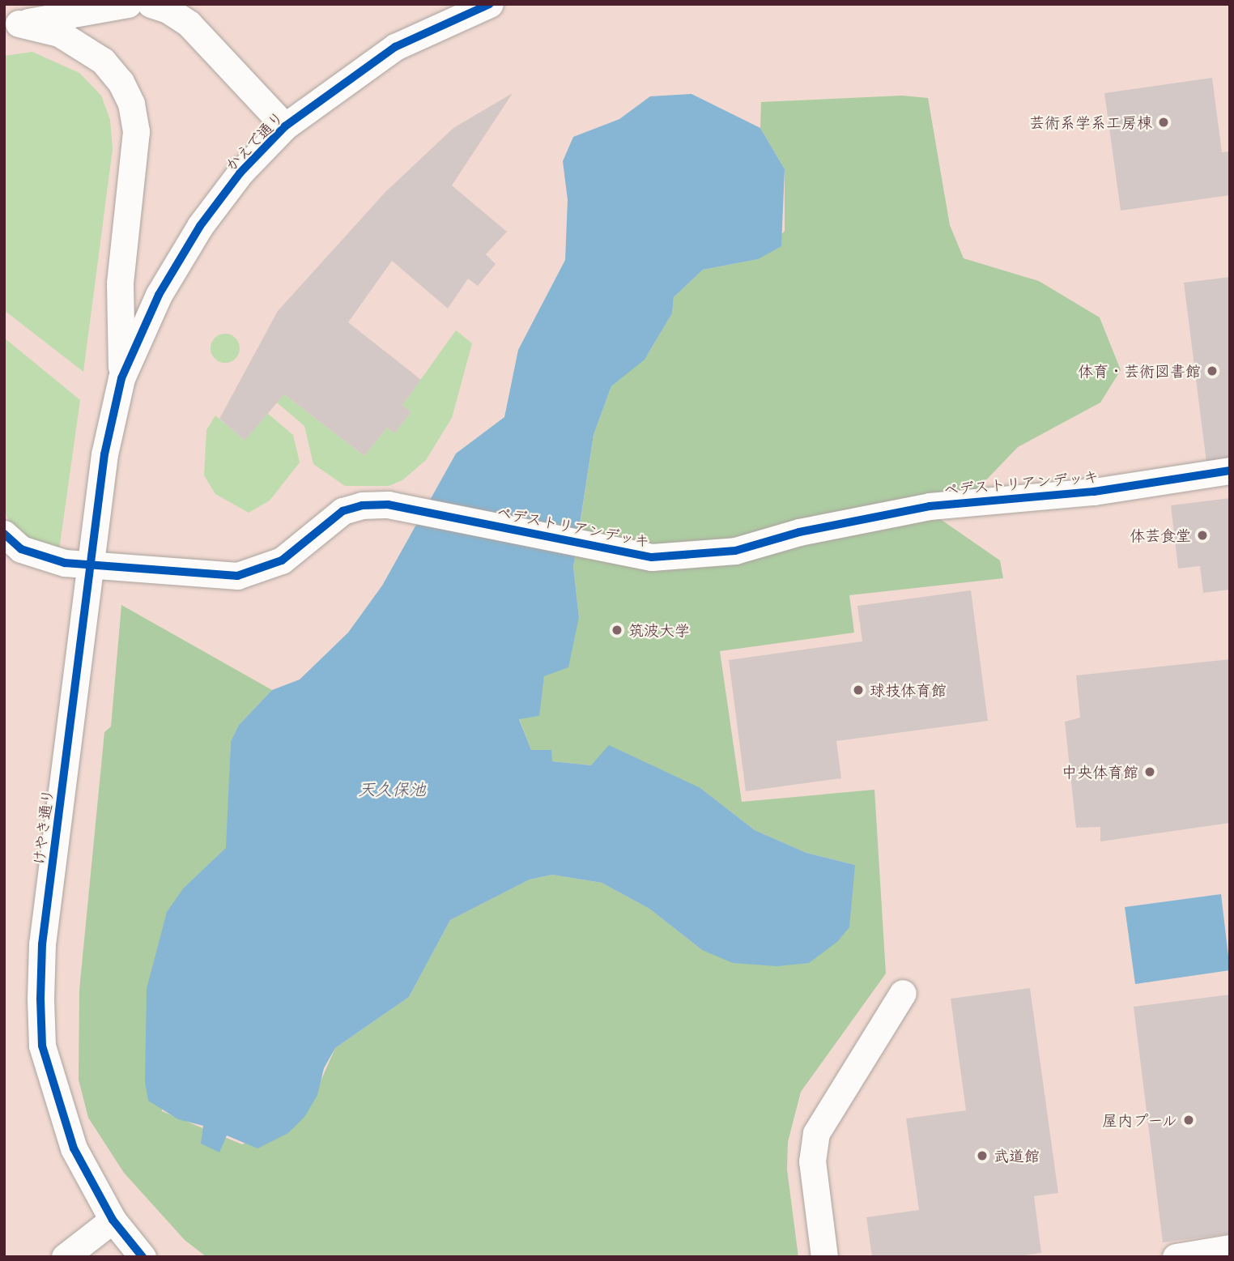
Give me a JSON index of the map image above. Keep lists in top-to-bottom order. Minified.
{"streets":{"street":["かえで通り","ペデストリアンデッキ","けやき通り"]},"crossings":[["かえで通り","けやき通り"],["ペデストリアンデッキ","けやき通り"]],"water":["天久保池"],"places":["芸術系学系工房棟","体育・芸術図書館","体芸食堂","筑波大学","球技体育館","中央体育館","屋内プール","武道館"]}
